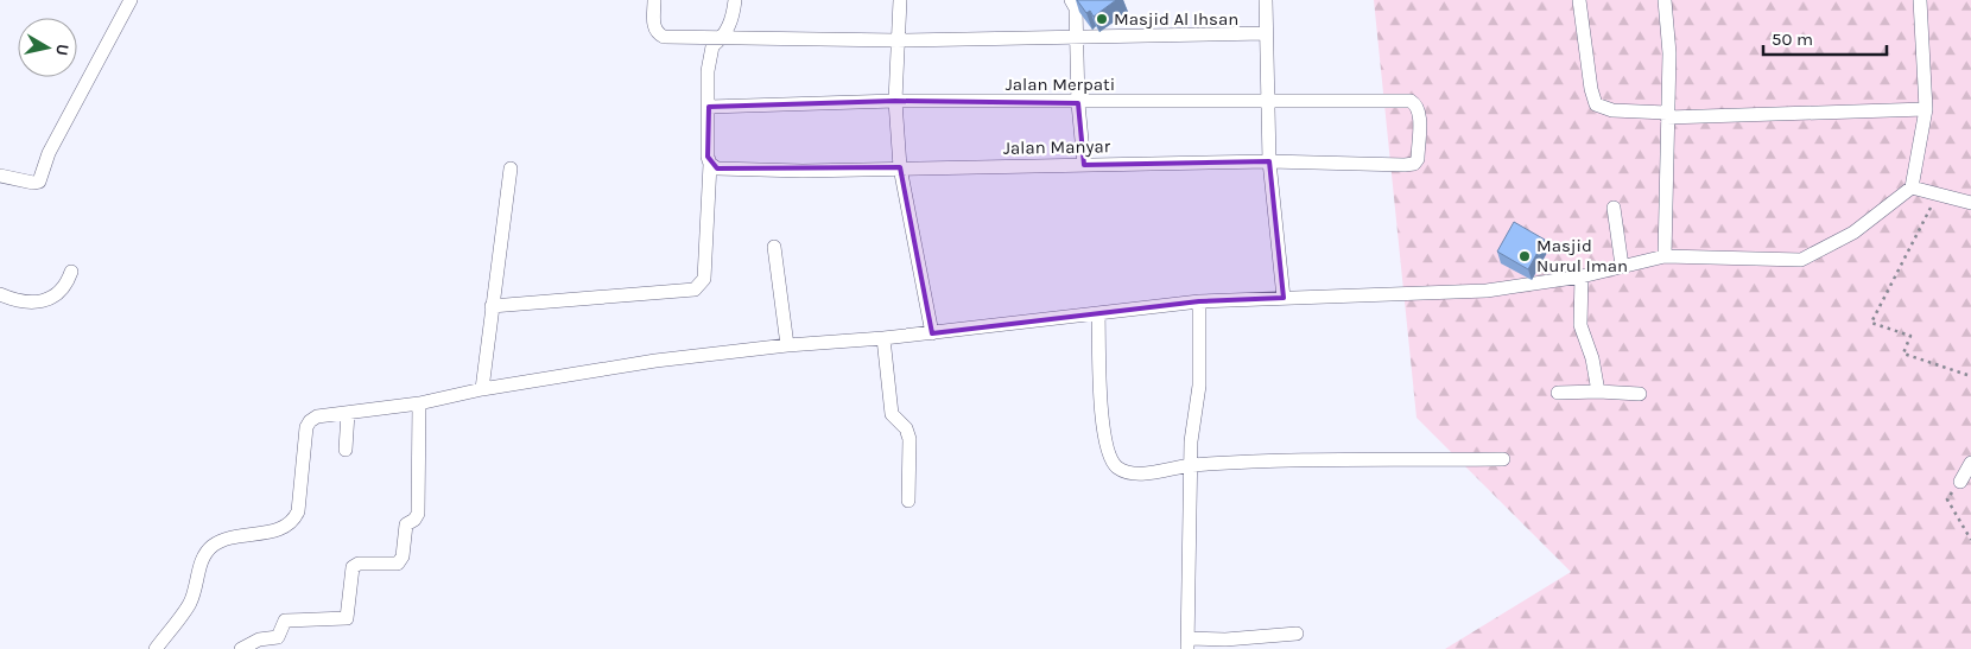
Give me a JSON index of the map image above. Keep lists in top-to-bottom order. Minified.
{"streets":{"street":["Jalan Merpati","Jalan Manyar"]},"crossings":[["Jalan Merpati","Jalan Manyar"]],"places":["Masjid Al Ihsan","Masjid Nurul Iman"],"scale_bar":"50 m","north":"right"}
